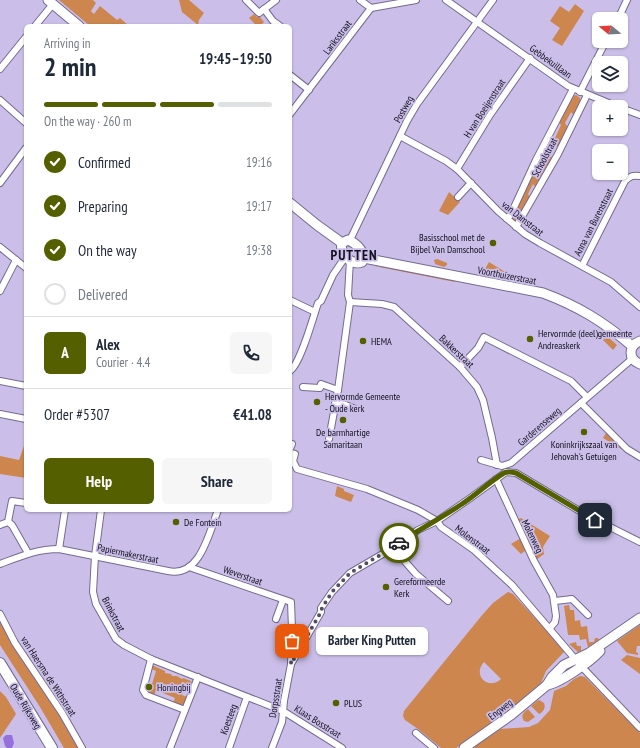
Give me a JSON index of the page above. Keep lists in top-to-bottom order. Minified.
{"streets":{"main road":["Voorthuizerstraat","Oude Rijksweg","Engweg"],"street":["Lariksstraat","Gebbekuillaan","H van Boeijenstraat","Postweg","Schoolstraat","van Damstraat","Anna van Burenstraat","Bakkerstraat","Garderenseweg","Molenweg","Molenstraat","Papiermakerstraat","Weverstraat","Brinkstraat","van Haersma de Withstraat","Dorpsstraat","Koesteeg","Klaas Bosstraat"]},"crossings":[["Gebbekuillaan","H van Boeijenstraat"],["Gebbekuillaan","Postweg"],["Gebbekuillaan","Schoolstraat"],["H van Boeijenstraat","van Damstraat"],["Postweg","van Damstraat"],["Schoolstraat","van Damstraat"],["van Damstraat","Anna van Burenstraat"],["Bakkerstraat","Garderenseweg"],["Molenweg","Molenstraat"],["Molenstraat","Engweg"],["Papiermakerstraat","Weverstraat"],["Papiermakerstraat","Brinkstraat"],["Weverstraat","Dorpsstraat"],["Brinkstraat","Dorpsstraat"],["Brinkstraat","Koesteeg"],["Brinkstraat","Klaas Bosstraat"],["Dorpsstraat","Klaas Bosstraat"]],"districts":["PUTTEN"],"places":["Basisschool met de Bijbel Van Damschool","Hervormde (deel)gemeente Andreaskerk","HEMA","Hervormde Gemeente - Oude kerk","De barmhartige Samaritaan","Koninkrijkszaal van Jehovah's Getuigen","De Fontein","Gereformeerde Kerk","Barber King Putten","Honingbij","PLUS"],"north":"left","page":{"map_buttons":["+","−"],"heading":["2 min","Arriving in","19:45–19:50"],"panel":["Alex","Courier · 4.4","Order #5307","€41.08"],"bar":"On the way · 260 m","list":[["Confirmed","19:16"],["Preparing","19:17"],["On the way","19:38"],"Delivered"],"round":"A","buttons":["Help","Share"],"bubble":"Barber King Putten"}}
